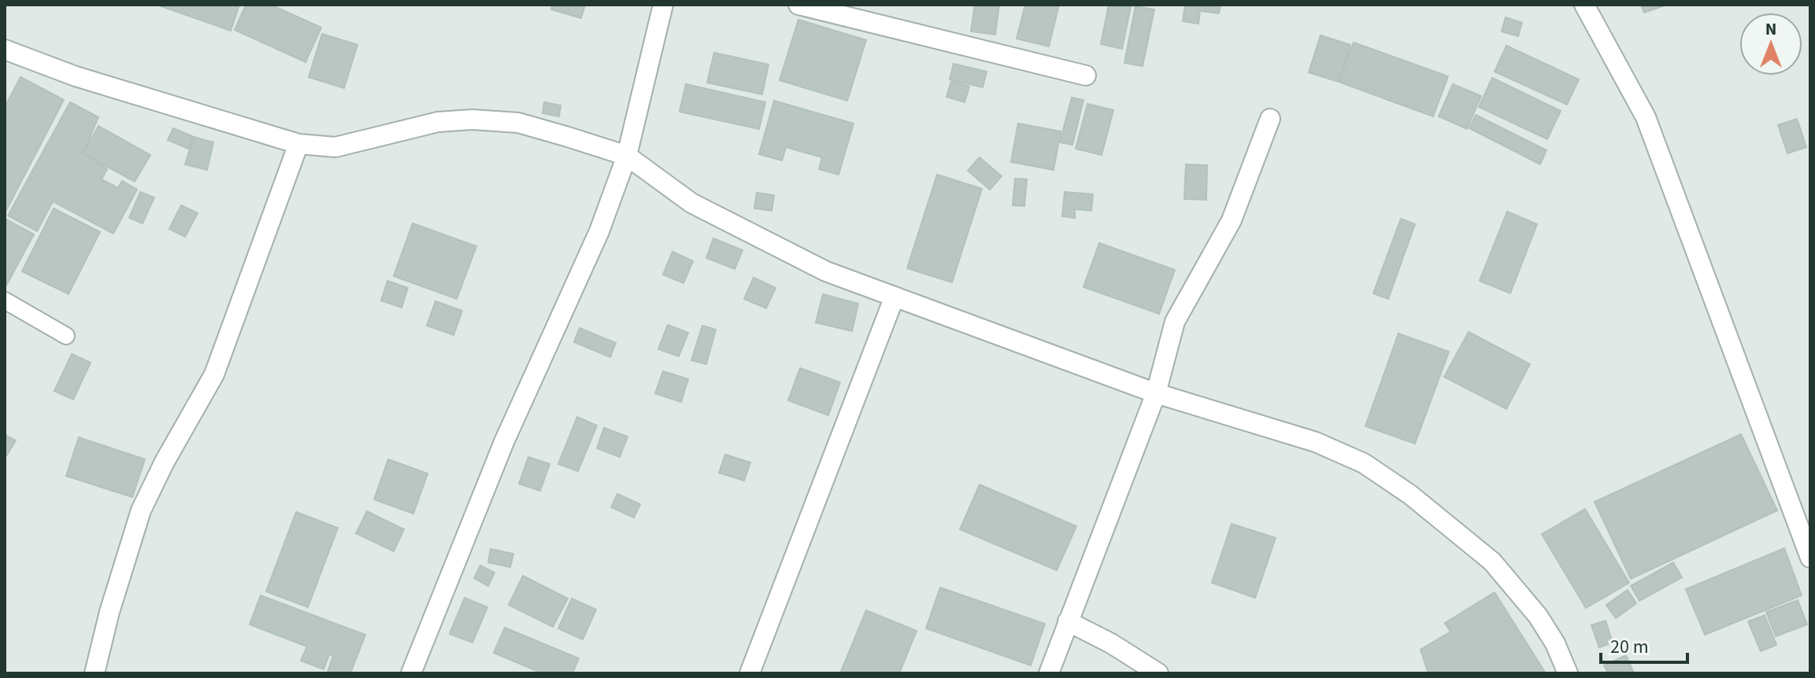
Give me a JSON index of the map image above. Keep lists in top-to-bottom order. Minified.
{"scale_bar":"20 m","north":"top"}
